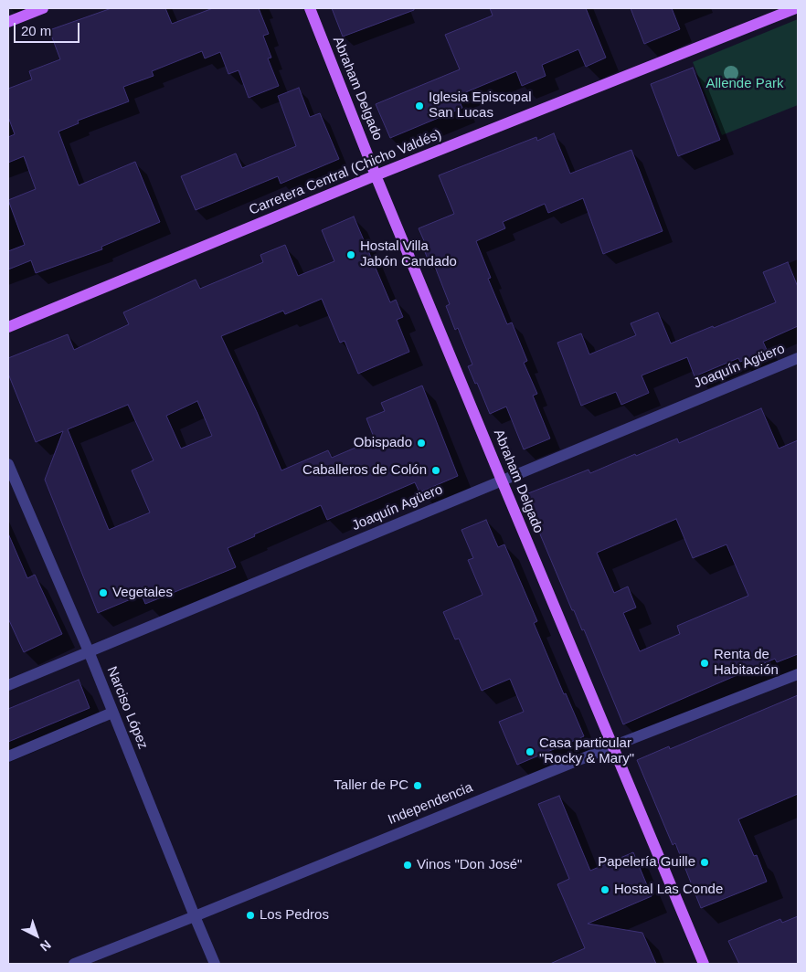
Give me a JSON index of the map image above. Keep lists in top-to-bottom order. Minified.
{"streets":{"main road":["Abraham Delgado","Carretera Central (Chicho Valdés)"],"street":["Joaquín Agüero","Narciso López","Independencia"]},"crossings":[["Abraham Delgado","Carretera Central (Chicho Valdés)"],["Abraham Delgado","Joaquín Agüero"],["Abraham Delgado","Independencia"],["Joaquín Agüero","Narciso López"],["Narciso López","Independencia"]],"parks":["Allende Park"],"places":["Iglesia Episcopal San Lucas","Hostal Villa Jabón Candado","Obispado","Caballeros de Colón","Vegetales","Renta de Habitación","Casa particular \"Rocky & Mary\"","Taller de PC","Papelería Guille","Vinos \"Don José\"","Hostal Las Conde","Los Pedros"],"scale_bar":"20 m","north":"bottom right"}
